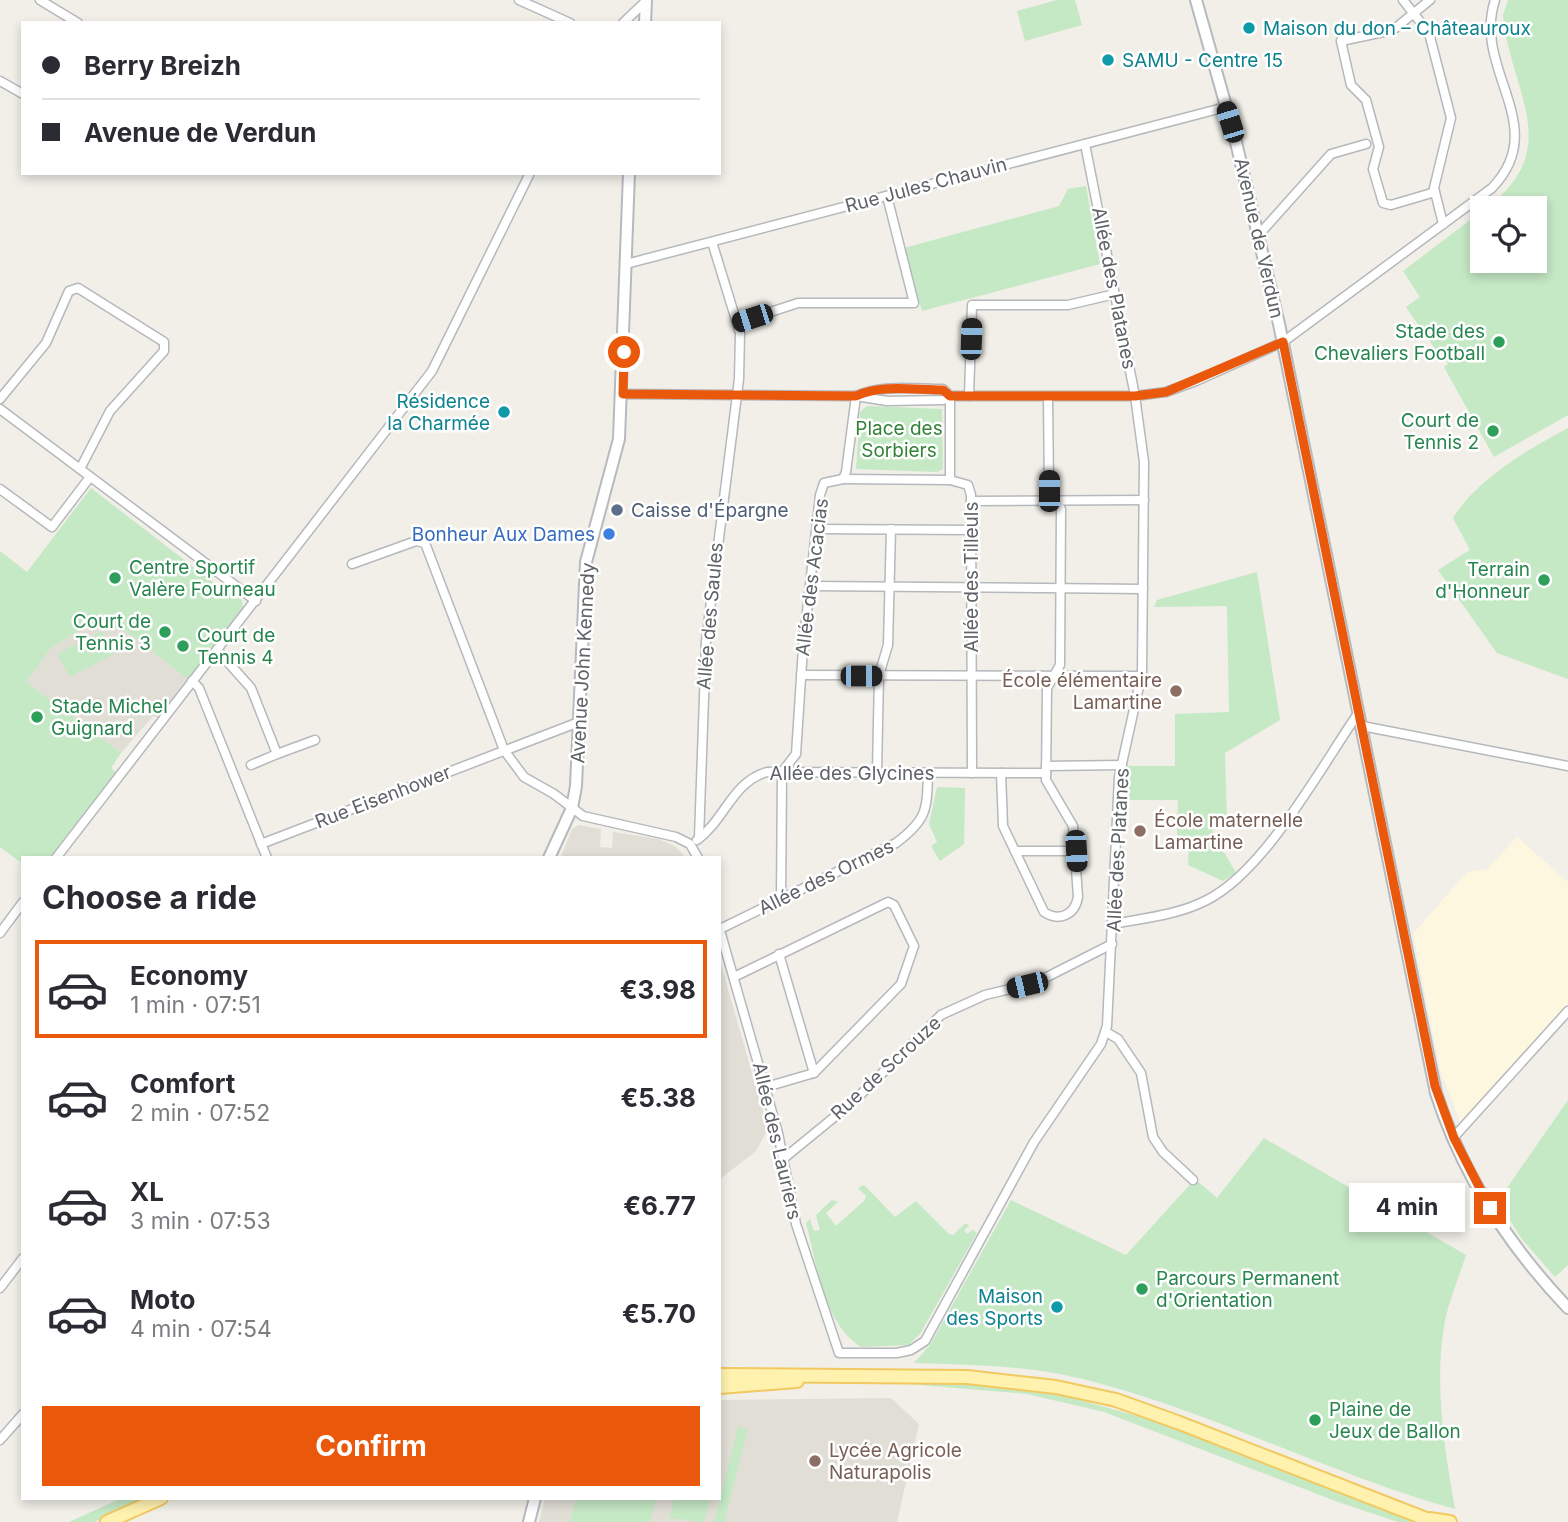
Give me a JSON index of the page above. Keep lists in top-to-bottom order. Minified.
{"streets":{"main road":["Avenue de Verdun","Avenue John Kennedy"],"street":["Rue Jules Chauvin","Allée des Platanes","Allée des Acacias","Allée des Tilleuls","Allée des Saules","Allée des Glycines","Rue Eisenhower","Allée des Ormes","Rue de Scrouze","Allée des Lauriers"]},"crossings":[["Rue Jules Chauvin","Avenue de Verdun"],["Rue Jules Chauvin","Allée des Platanes"],["Rue Jules Chauvin","Allée des Saules"],["Rue Jules Chauvin","Avenue John Kennedy"],["Allée des Platanes","Allée des Glycines"],["Allée des Platanes","Rue de Scrouze"],["Allée des Platanes","Allée des Lauriers"],["Allée des Acacias","Allée des Glycines"],["Allée des Tilleuls","Allée des Glycines"],["Allée des Saules","Allée des Glycines"],["Avenue John Kennedy","Rue Eisenhower"],["Allée des Glycines","Allée des Ormes"],["Rue de Scrouze","Allée des Lauriers"]],"parks":["Place des Sorbiers"],"places":["Maison du don – Châteauroux","SAMU - Centre 15","Stade des Chevaliers Football","Résidence la Charmée","Court de Tennis 2","Caisse d'Épargne","Bonheur Aux Dames","Centre Sportif Valère Fourneau","Terrain d'Honneur","Court de Tennis 3","Court de Tennis 4","École élémentaire Lamartine","Stade Michel Guignard","École maternelle Lamartine","Parcours Permanent d'Orientation","Maison des Sports","Plaine de Jeux de Ballon","Lycée Agricole Naturapolis"],"page":{"banner":["Berry Breizh","Avenue de Verdun"],"heading":"Choose a ride","list":[{"name":"Economy","note":"1 min · 07:51","value":"€3.98"},{"name":"Comfort","note":"2 min · 07:52","value":"€5.38"},{"name":"XL","note":"3 min · 07:53","value":"€6.77"},{"name":"Moto","note":"4 min · 07:54","value":"€5.70"}],"bubble":"4 min","buttons":"Confirm"}}
